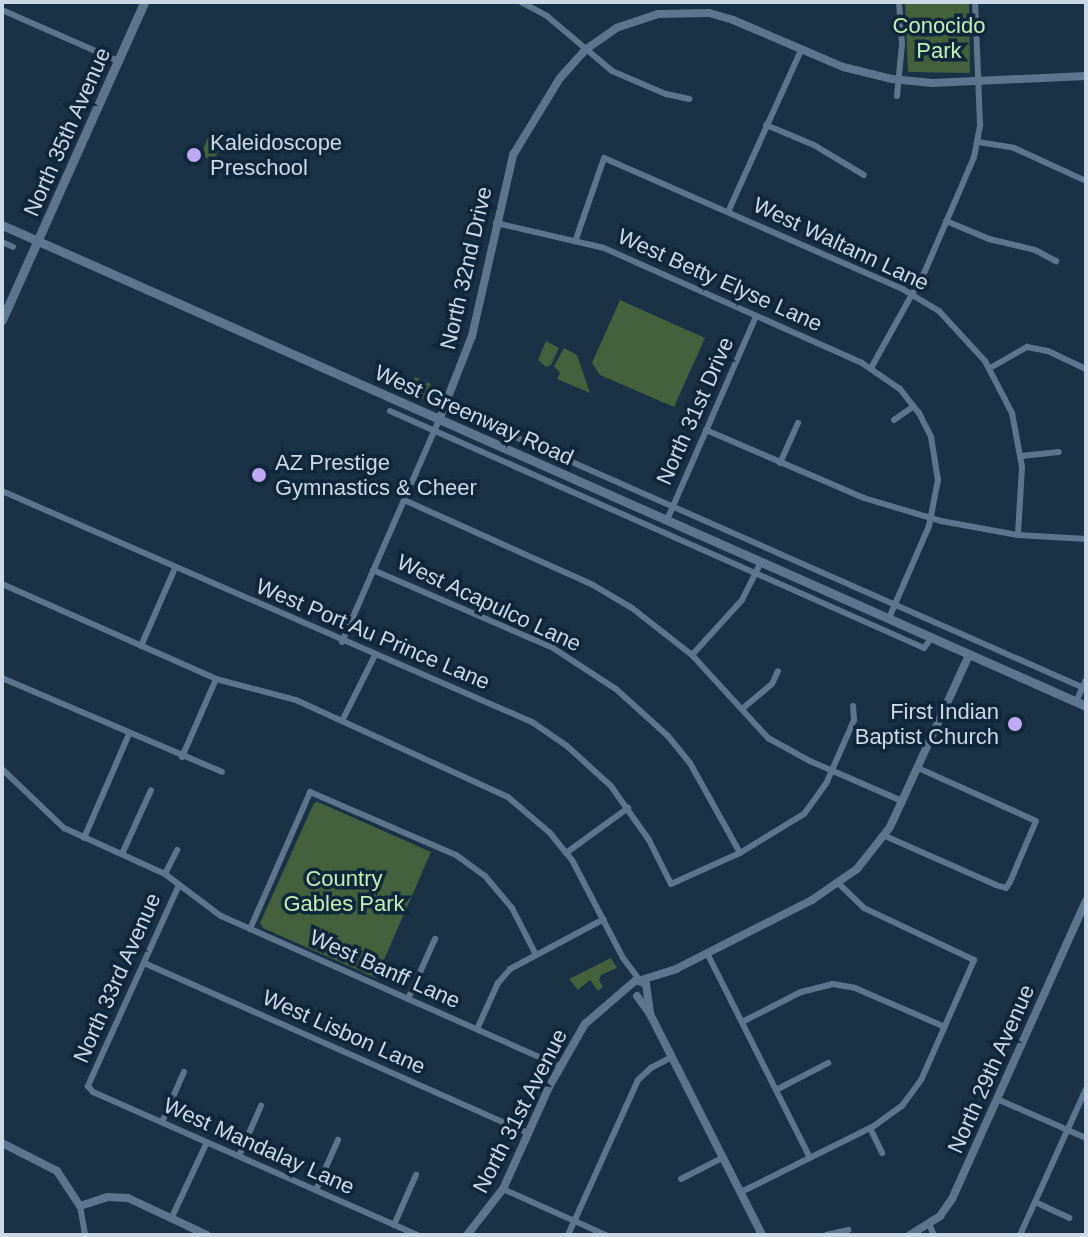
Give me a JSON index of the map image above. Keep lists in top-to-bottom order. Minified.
{"streets":{"main road":["North 35th Avenue","West Greenway Road"],"street":["West Waltann Lane","North 32nd Drive","West Betty Elyse Lane","North 31st Drive","West Acapulco Lane","West Port Au Prince Lane","West Banff Lane","North 33rd Avenue","West Lisbon Lane","North 29th Avenue","North 31st Avenue","West Mandalay Lane"]},"crossings":[["North 35th Avenue","West Greenway Road"],["West Waltann Lane","West Betty Elyse Lane"],["North 32nd Drive","West Betty Elyse Lane"],["North 32nd Drive","West Greenway Road"],["North 32nd Drive","West Acapulco Lane"],["North 32nd Drive","West Port Au Prince Lane"],["West Betty Elyse Lane","North 31st Drive"],["North 31st Drive","West Greenway Road"],["West Acapulco Lane","West Port Au Prince Lane"],["West Banff Lane","North 33rd Avenue"],["West Banff Lane","North 31st Avenue"],["North 33rd Avenue","West Lisbon Lane"],["North 33rd Avenue","West Mandalay Lane"],["West Lisbon Lane","North 31st Avenue"]],"parks":["Conocido Park","Country Gables Park"],"places":["Kaleidoscope Preschool","AZ Prestige Gymnastics & Cheer","First Indian Baptist Church"]}
